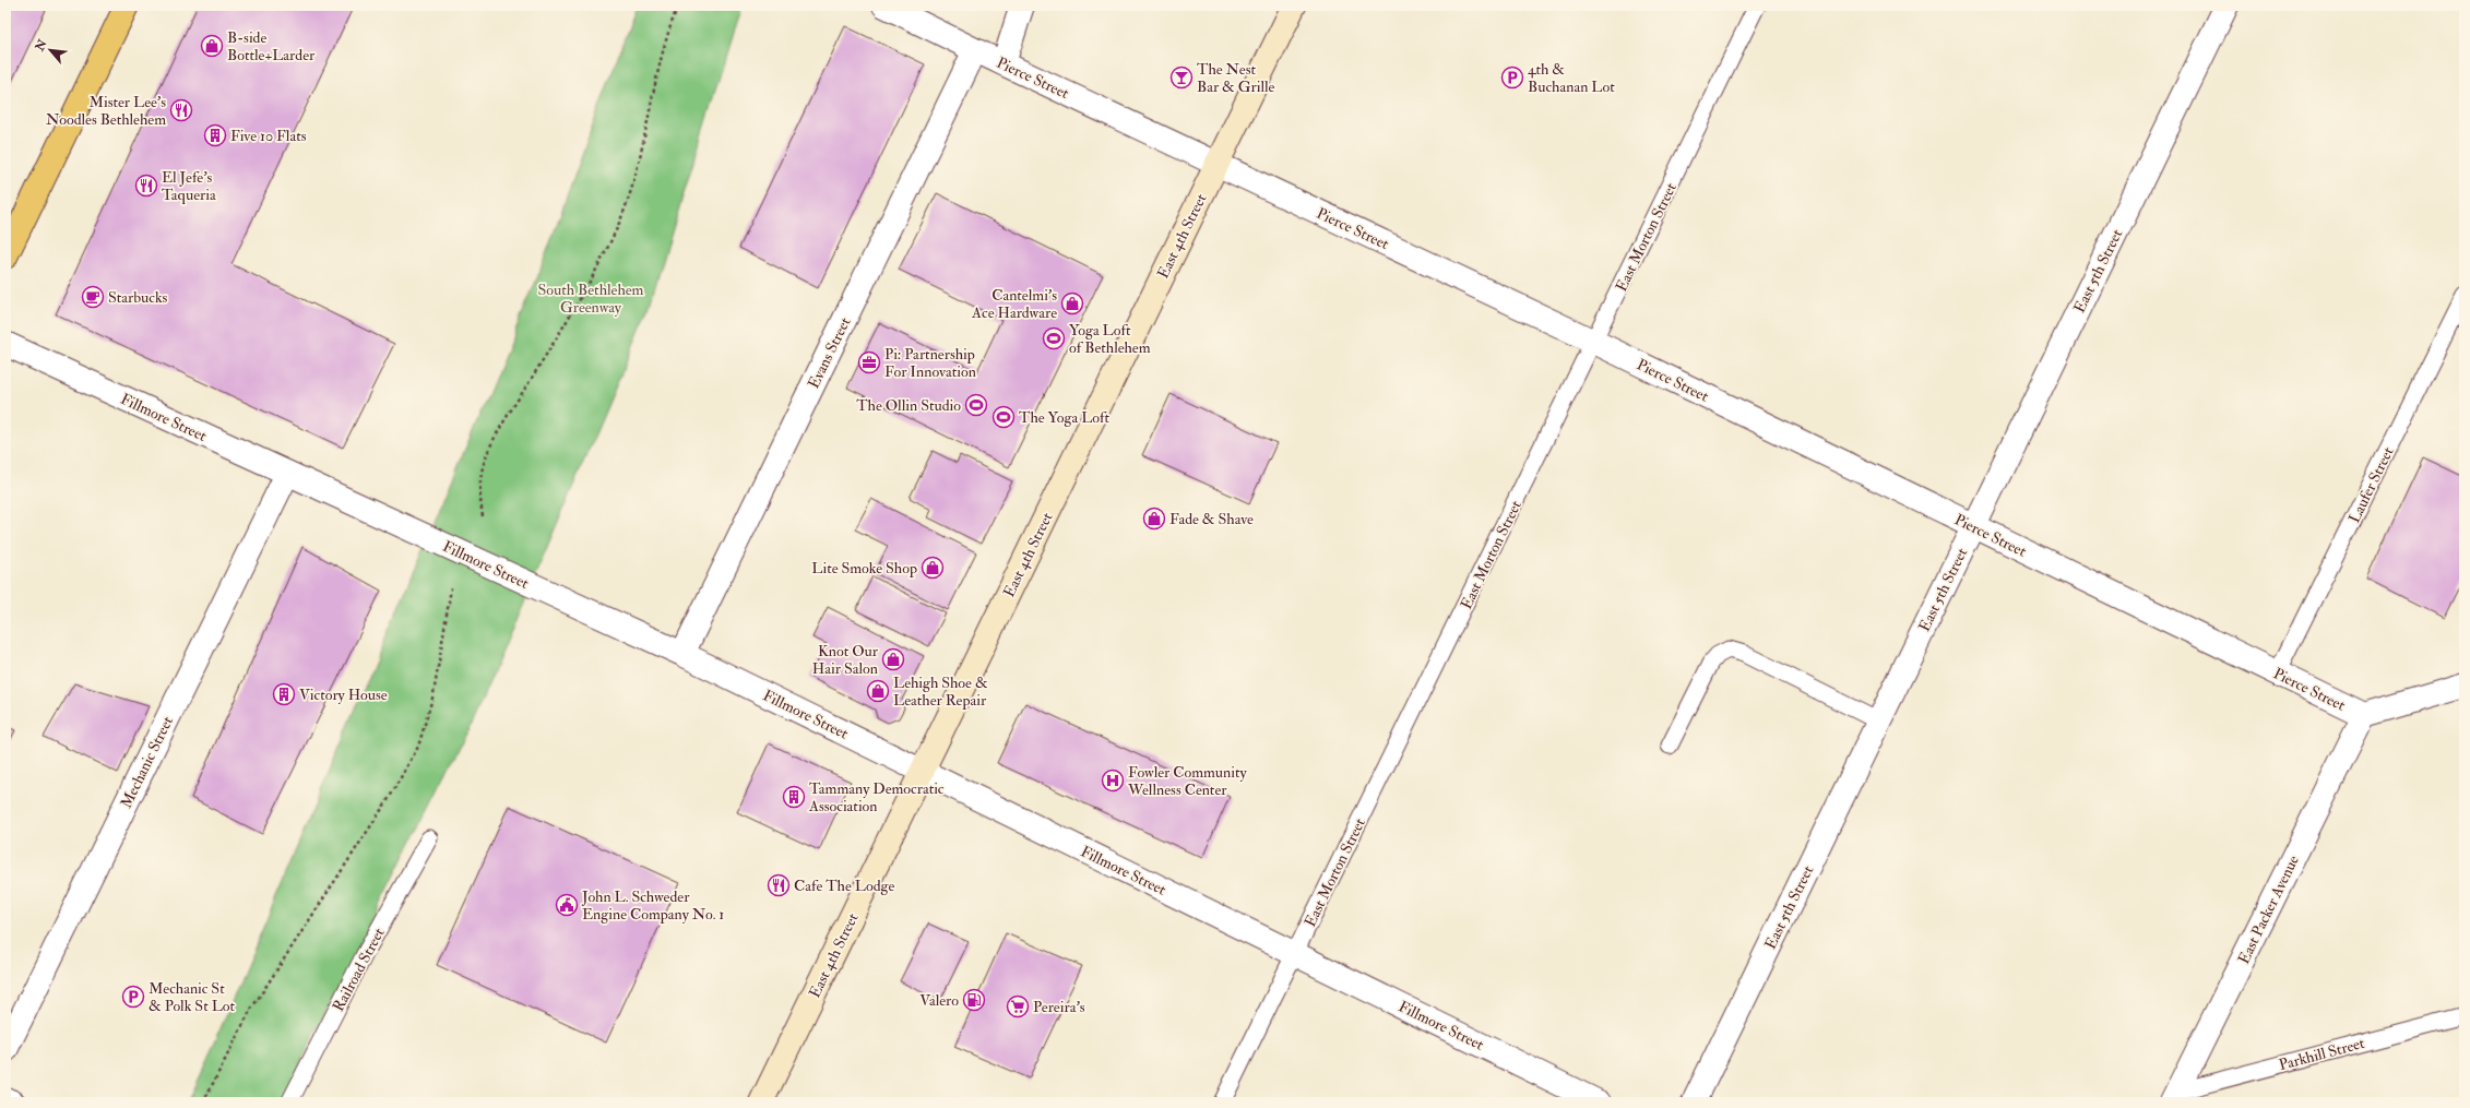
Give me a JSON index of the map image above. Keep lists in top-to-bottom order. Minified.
{"streets":{"main road":["East 4th Street"],"street":["Pierce Street","East 5th Street","Evans Street","Fillmore Street","Mechanic Street","East Packer Avenue"],"lane":["East Morton Street","Laufer Street","Railroad Street","Parkhill Street"]},"crossings":[["Pierce Street","East 4th Street"],["Pierce Street","East Morton Street"],["Pierce Street","East 5th Street"],["Pierce Street","Evans Street"],["Pierce Street","Laufer Street"],["Pierce Street","East Packer Avenue"],["East 4th Street","Fillmore Street"],["East Morton Street","Fillmore Street"],["Evans Street","Fillmore Street"],["Fillmore Street","Mechanic Street"],["East Packer Avenue","Parkhill Street"]],"parks":["South Bethlehem Greenway"],"places":{"shop":["B-side Bottle+Larder","Cantelmi's Ace Hardware","Fade & Shave","Lite Smoke Shop","Knot Our Hair Salon","Lehigh Shoe & Leather Repair"],"bar":["The Nest Bar & Grille"],"parking":["4th & Buchanan Lot","Mechanic St & Polk St Lot"],"restaurant":["Mister Lee's Noodles Bethlehem","El Jefe's Taqueria","Cafe The Lodge"],"building":["Five 10 Flats","Victory House","Tammany Democratic Association"],"cafe":["Starbucks"],"sports":["Yoga Loft of Bethlehem","The Ollin Studio","The Yoga Loft"],"office":["Pi: Partnership For Innovation"],"hospital":["Fowler Community Wellness Center"],"public building":["John L. Schweder Engine Company No. 1"],"fuel station":["Valero"],"supermarket":["Pereira's"]},"north":"top left"}
